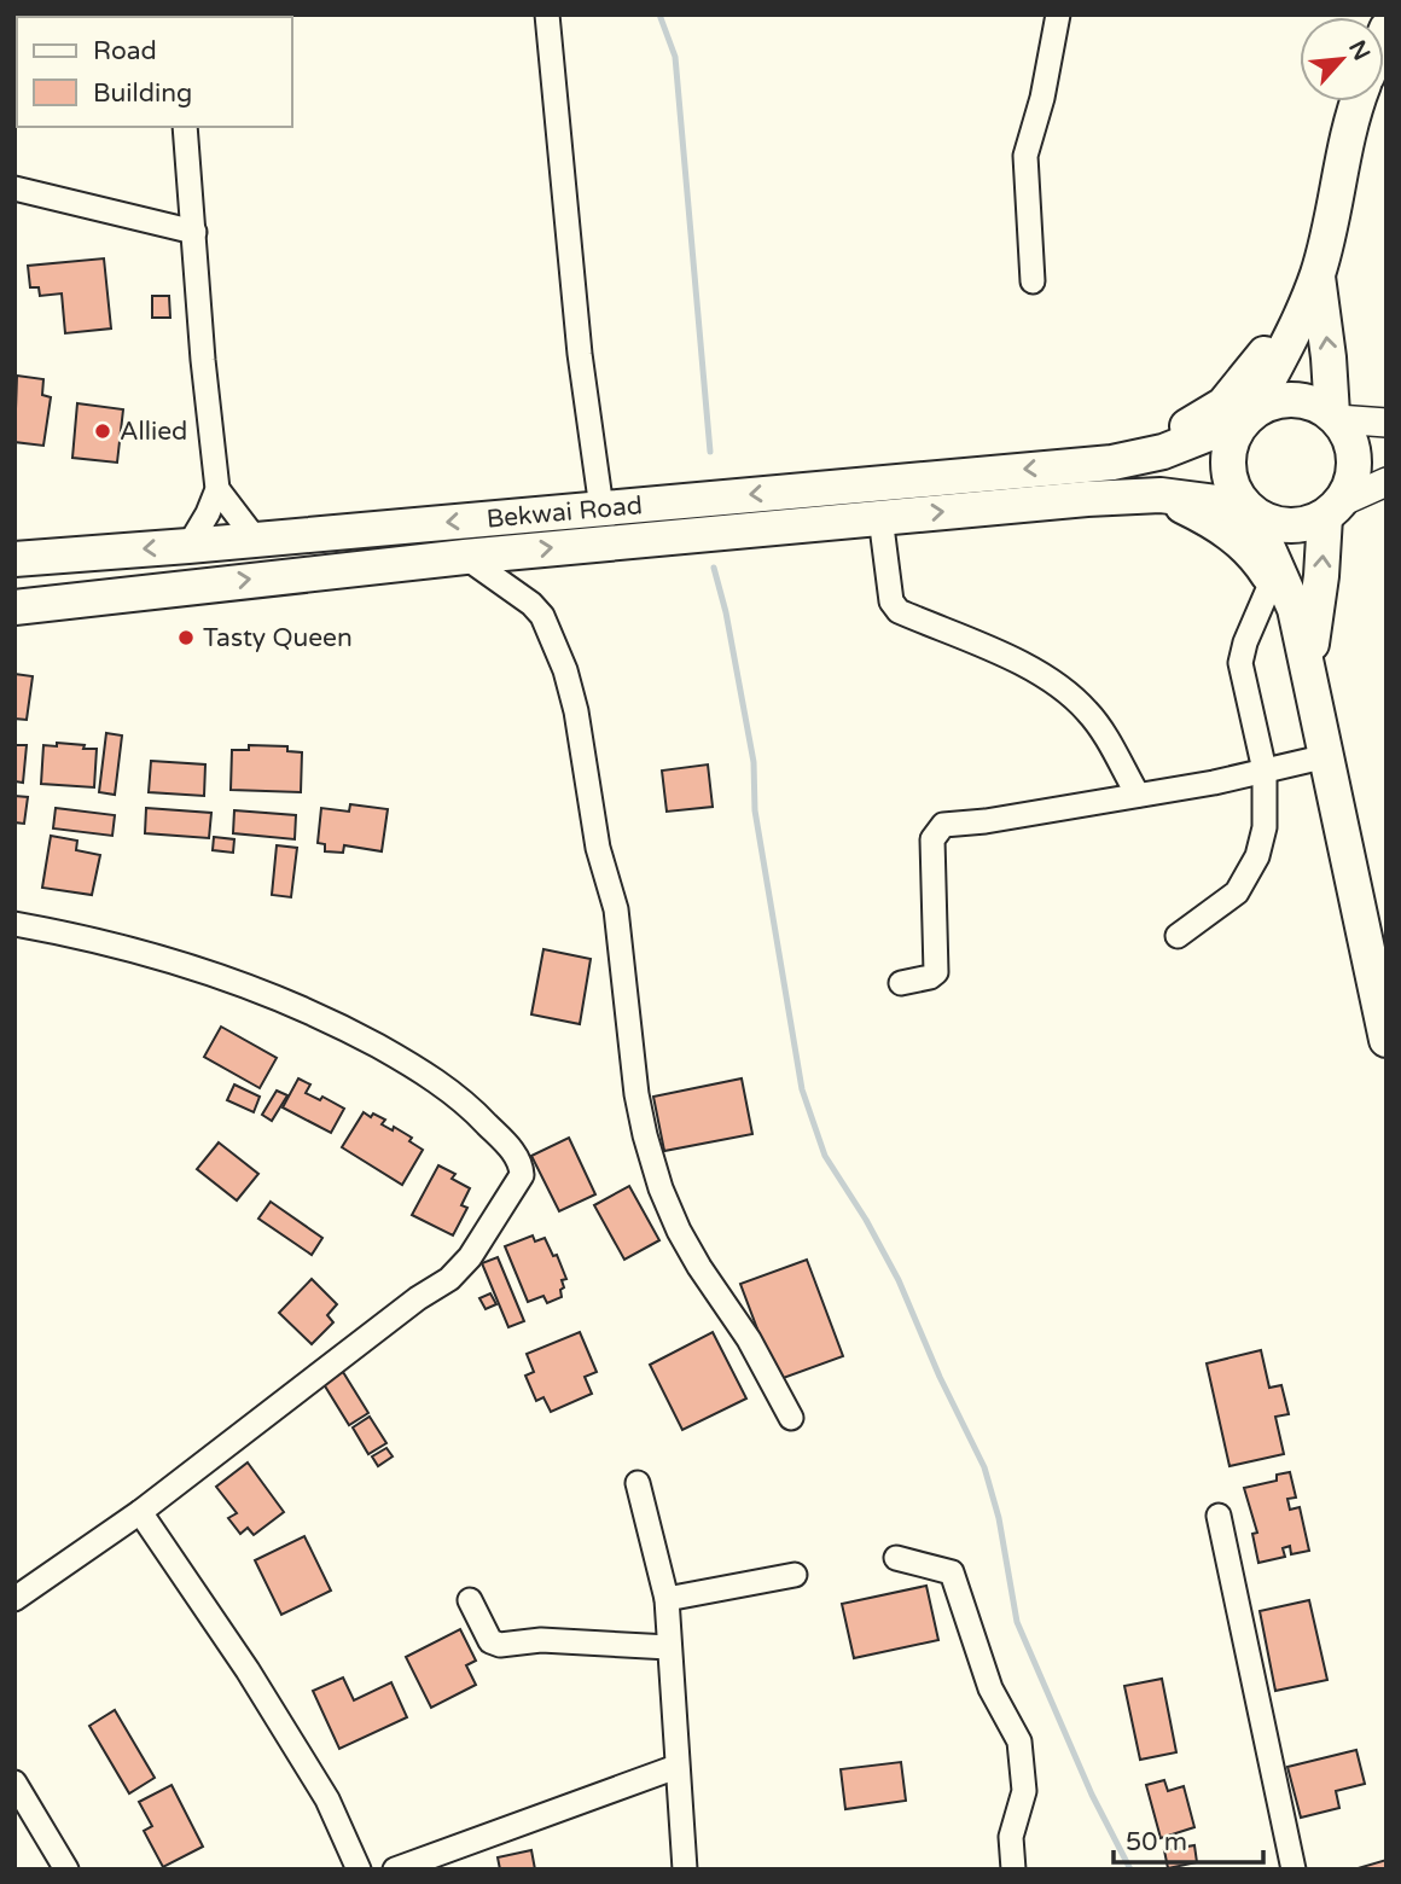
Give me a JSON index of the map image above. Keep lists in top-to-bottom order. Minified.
{"streets":{"highway":["Bekwai Road"]},"places":["Allied","Tasty Queen"],"legend":["Road","Building"],"scale_bar":"50 m","north":"top right"}
